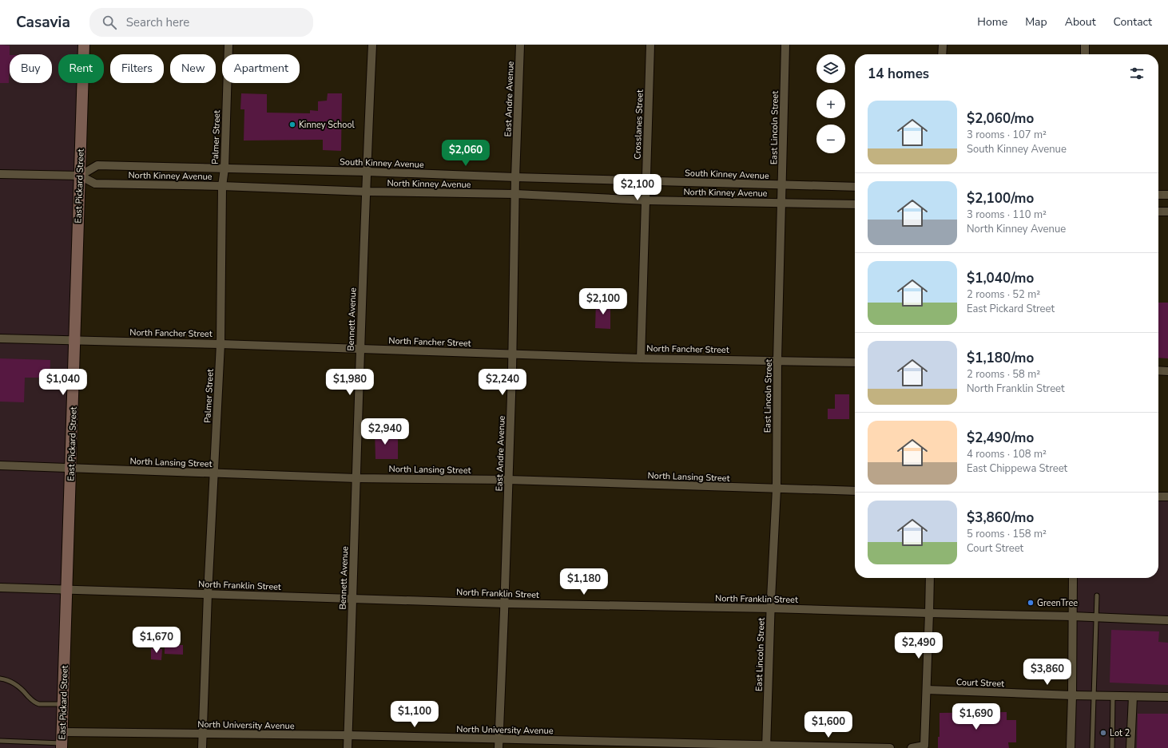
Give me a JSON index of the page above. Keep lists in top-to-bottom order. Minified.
{"streets":{"main road":["East Pickard Street"],"street":["East Andre Avenue","Crosslanes Street","East Lincoln Street","Palmer Street","South Kinney Avenue","North Kinney Avenue","Bennett Avenue","North Fancher Street","North Lansing Street","North Franklin Street","Court Street","North University Avenue"]},"crossings":[["East Andre Avenue","South Kinney Avenue"],["East Andre Avenue","North Kinney Avenue"],["East Andre Avenue","North Fancher Street"],["East Andre Avenue","North Lansing Street"],["East Andre Avenue","North Franklin Street"],["East Andre Avenue","North University Avenue"],["Crosslanes Street","South Kinney Avenue"],["Crosslanes Street","North Kinney Avenue"],["Crosslanes Street","North Fancher Street"],["East Lincoln Street","South Kinney Avenue"],["East Lincoln Street","North Kinney Avenue"],["East Lincoln Street","North Fancher Street"],["East Lincoln Street","North Lansing Street"],["East Lincoln Street","North Franklin Street"],["East Lincoln Street","North University Avenue"],["Palmer Street","South Kinney Avenue"],["Palmer Street","North Kinney Avenue"],["Palmer Street","North Fancher Street"],["Palmer Street","North Lansing Street"],["Palmer Street","North Franklin Street"],["Palmer Street","North University Avenue"],["South Kinney Avenue","North Kinney Avenue"],["South Kinney Avenue","East Pickard Street"],["South Kinney Avenue","Bennett Avenue"],["North Kinney Avenue","East Pickard Street"],["North Kinney Avenue","Bennett Avenue"],["East Pickard Street","North Fancher Street"],["East Pickard Street","North Lansing Street"],["East Pickard Street","North Franklin Street"],["East Pickard Street","North University Avenue"],["Bennett Avenue","North Fancher Street"],["Bennett Avenue","North Lansing Street"],["Bennett Avenue","North Franklin Street"],["Bennett Avenue","North University Avenue"]],"places":["Kinney School","GreenTree","Lot 2"],"page":{"header":"Casavia","search":"Search here","nav":["Home","Map","About","Contact"],"map_buttons":["+","−"],"chip":["Buy","Rent","Filters","New","Apartment"],"heading":"14 homes","list":[{"name":"$2,060/mo","note":"3 rooms · 107 m² · South Kinney Avenue"},{"name":"$2,100/mo","note":"3 rooms · 110 m² · North Kinney Avenue"},{"name":"$1,040/mo","note":"2 rooms · 52 m² · East Pickard Street"},{"name":"$1,180/mo","note":"2 rooms · 58 m² · North Franklin Street"},{"name":"$2,490/mo","note":"4 rooms · 108 m² · East Chippewa Street"},{"name":"$3,860/mo","note":"5 rooms · 158 m² · Court Street"}],"price":["$2,060","$2,100","$2,100","$1,040","$1,980","$2,240","$2,940","$1,180","$1,670","$2,490","$3,860","$1,100","$1,690","$1,600"]}}
